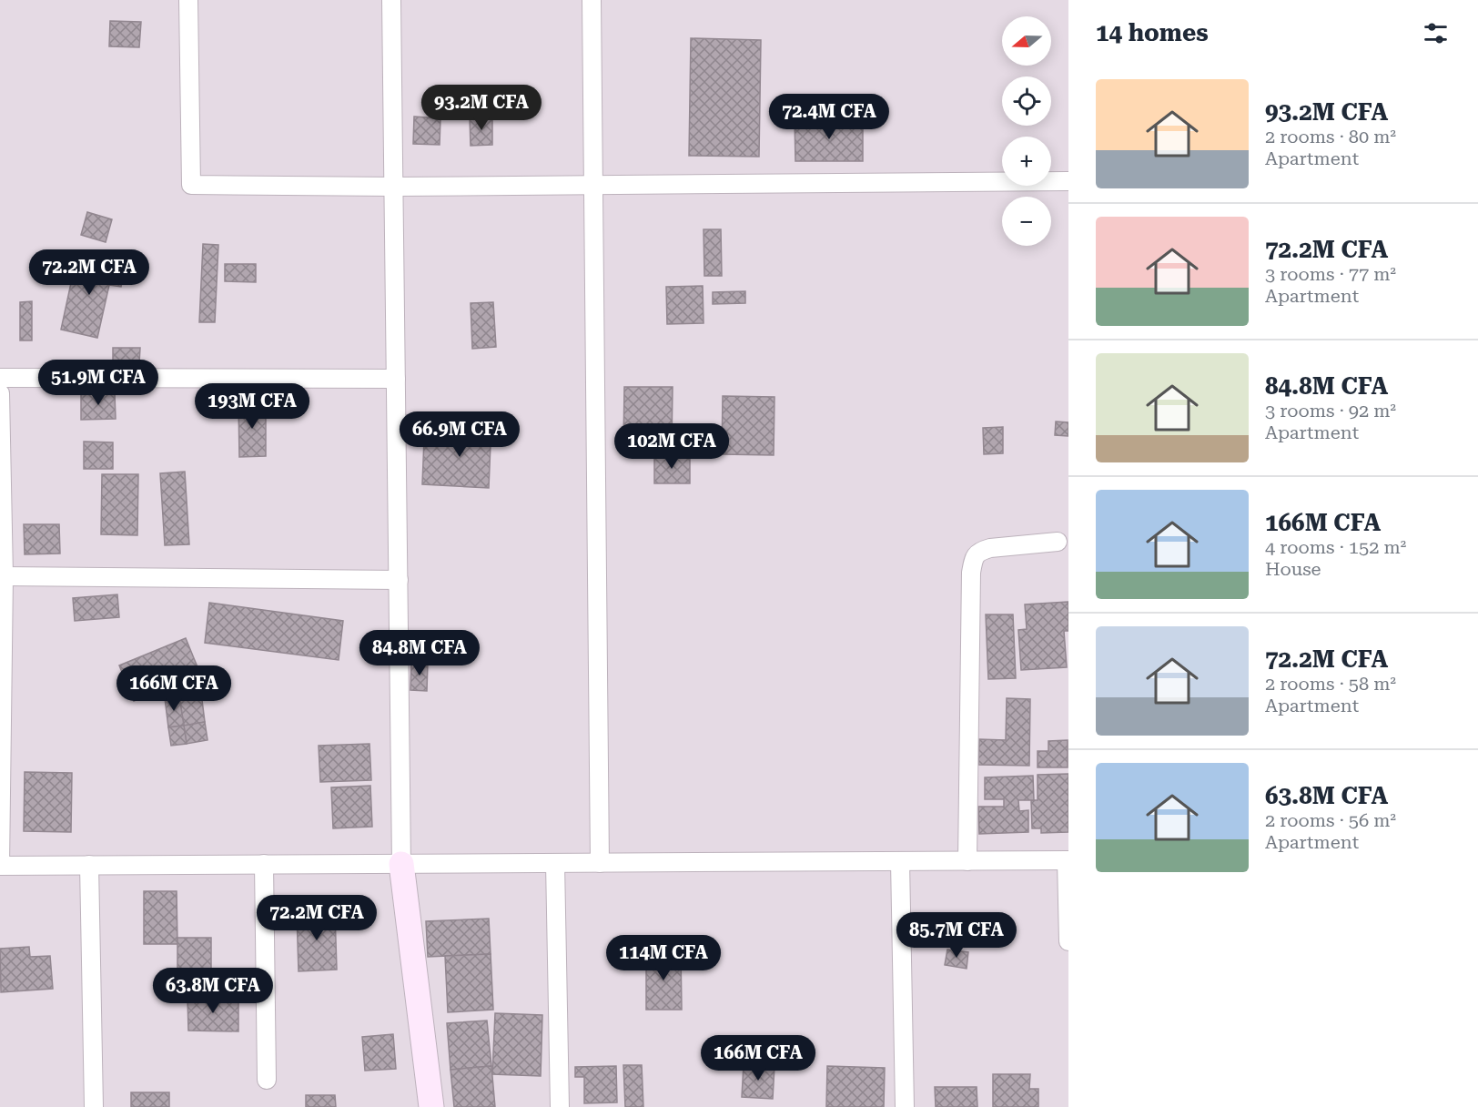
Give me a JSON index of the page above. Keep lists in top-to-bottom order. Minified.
{"north":"left","page":{"heading":"14 homes","map_buttons":["+","−"],"list":[{"name":"93.2M CFA","note":"2 rooms · 80 m² · Apartment"},{"name":"72.2M CFA","note":"3 rooms · 77 m² · Apartment"},{"name":"84.8M CFA","note":"3 rooms · 92 m² · Apartment"},{"name":"166M CFA","note":"4 rooms · 152 m² · House"},{"name":"72.2M CFA","note":"2 rooms · 58 m² · Apartment"},{"name":"63.8M CFA","note":"2 rooms · 56 m² · Apartment"}],"price":["93.2M CFA","72.4M CFA","72.2M CFA","51.9M CFA","193M CFA","66.9M CFA","102M CFA","84.8M CFA","166M CFA","72.2M CFA","85.7M CFA","114M CFA","63.8M CFA","166M CFA"]}}
